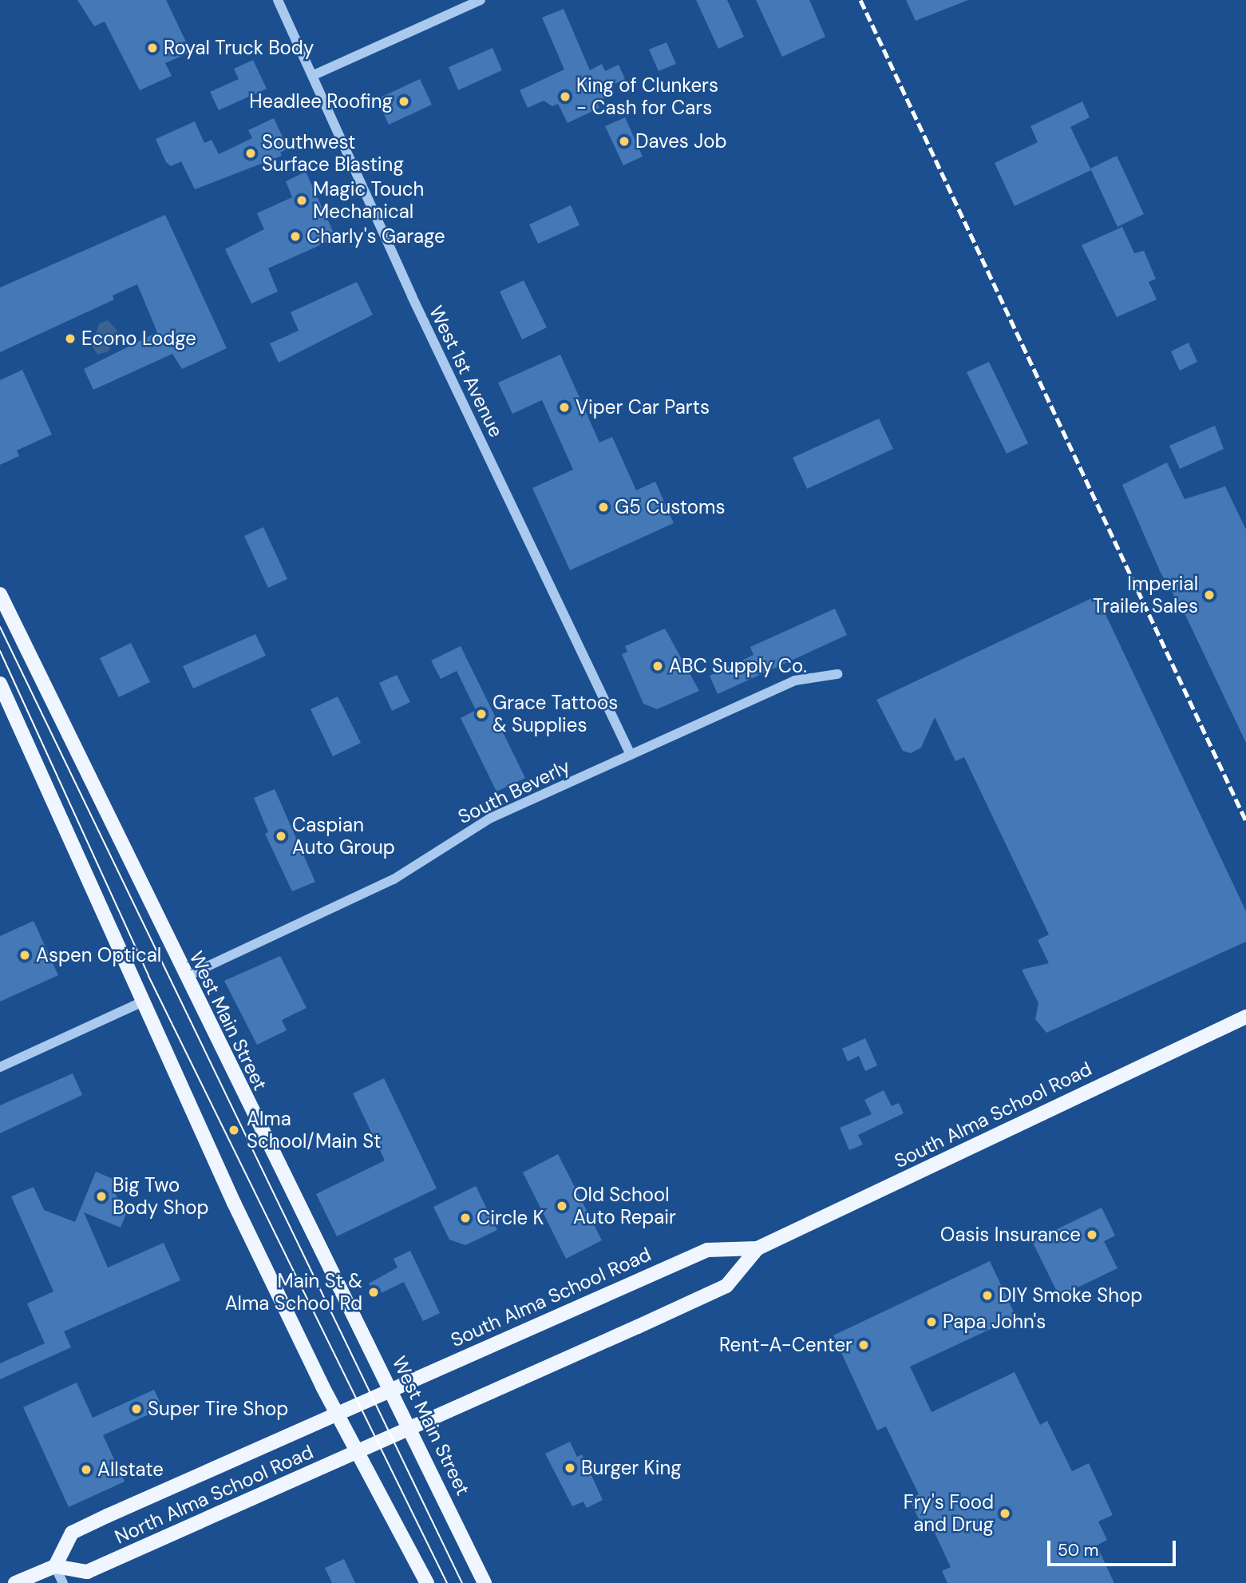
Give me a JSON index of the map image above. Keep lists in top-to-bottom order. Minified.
{"streets":{"main road":["West Main Street","South Alma School Road","North Alma School Road"],"street":["West 1st Avenue","South Beverly"]},"crossings":[["West 1st Avenue","South Beverly"],["South Beverly","West Main Street"],["West Main Street","South Alma School Road"],["South Alma School Road","North Alma School Road"]],"places":["Royal Truck Body","King of Clunkers - Cash for Cars","Headlee Roofing","Daves Job","Southwest Surface Blasting","Magic Touch Mechanical","Charly's Garage","Econo Lodge","Viper Car Parts","G5 Customs","Imperial Trailer Sales","ABC Supply Co.","Grace Tattoos & Supplies","Caspian Auto Group","Aspen Optical","Alma School/Main St","Big Two Body Shop","Old School Auto Repair","Circle K","Oasis Insurance","Main St & Alma School Rd","DIY Smoke Shop","Papa John's","Rent-A-Center","Super Tire Shop","Burger King","Allstate","Fry's Food and Drug"],"scale_bar":"50 m"}
